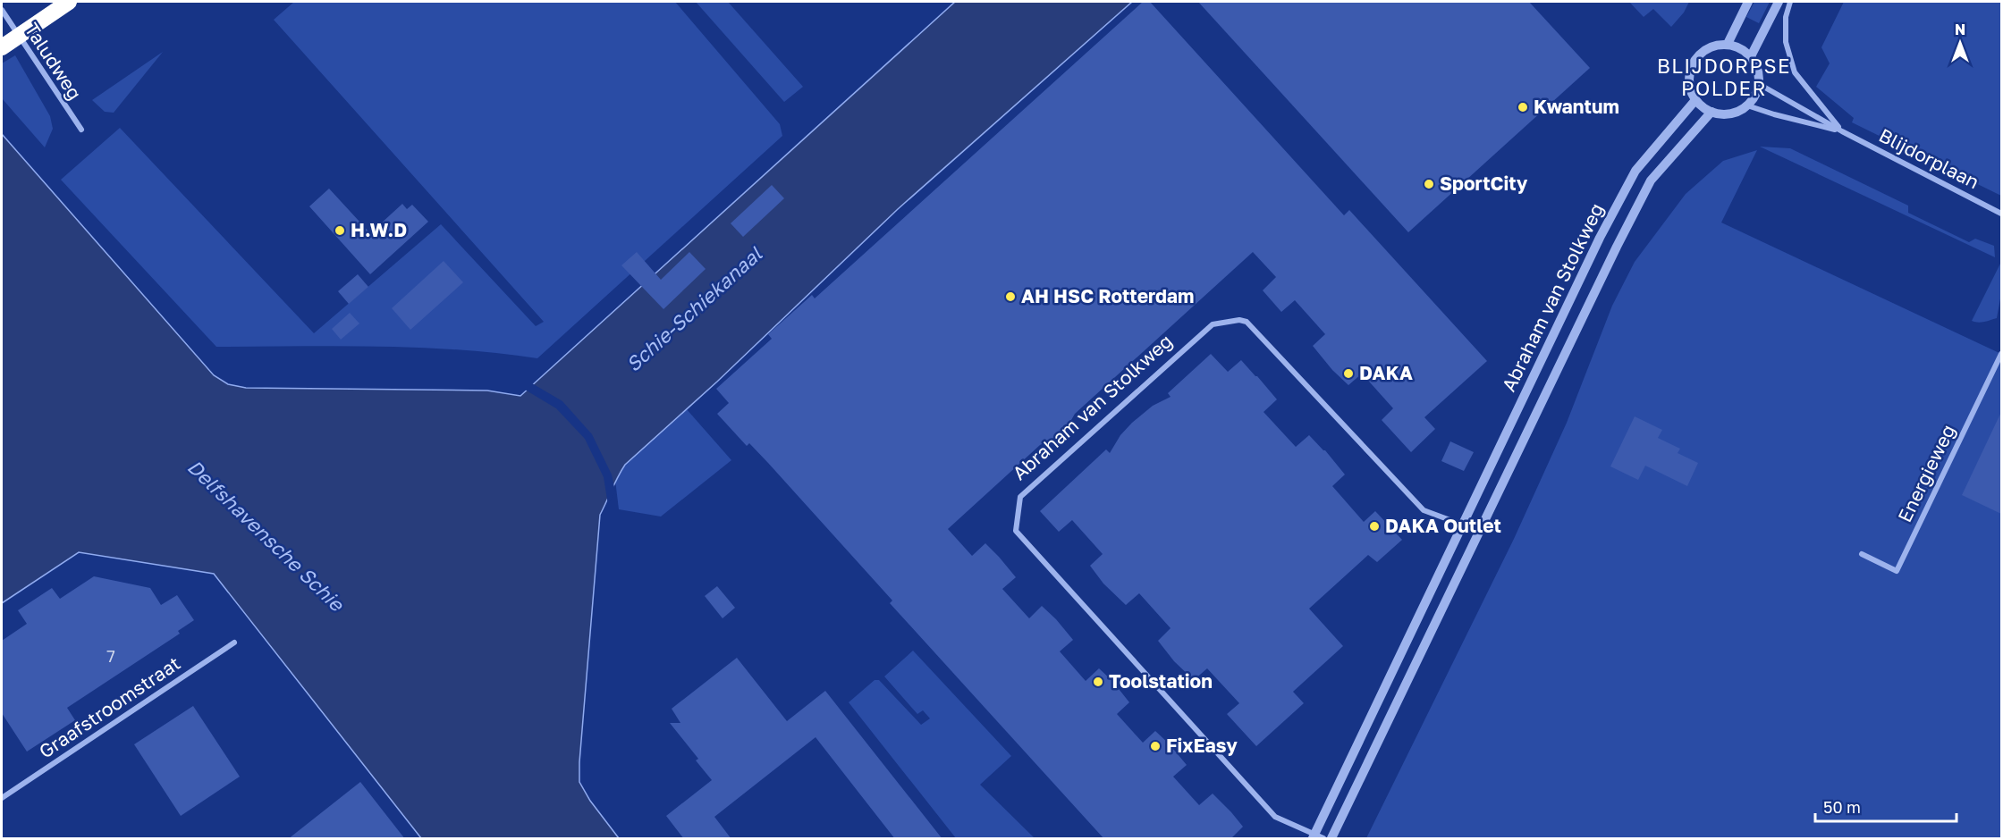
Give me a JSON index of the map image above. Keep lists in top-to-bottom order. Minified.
{"streets":{"street":["Taludweg","Blijdorplaan","Abraham van Stolkweg","Energieweg","Graafstroomstraat"]},"crossings":[["Blijdorplaan","Abraham van Stolkweg"]],"districts":["BLIJDORPSE POLDER"],"water":["Schie-Schiekanaal","Delfshavensche Schie"],"places":["Kwantum","SportCity","H.W.D","AH HSC Rotterdam","DAKA","DAKA Outlet","Toolstation","FixEasy"],"house_numbers":["7"],"scale_bar":"50 m","north":"top"}
